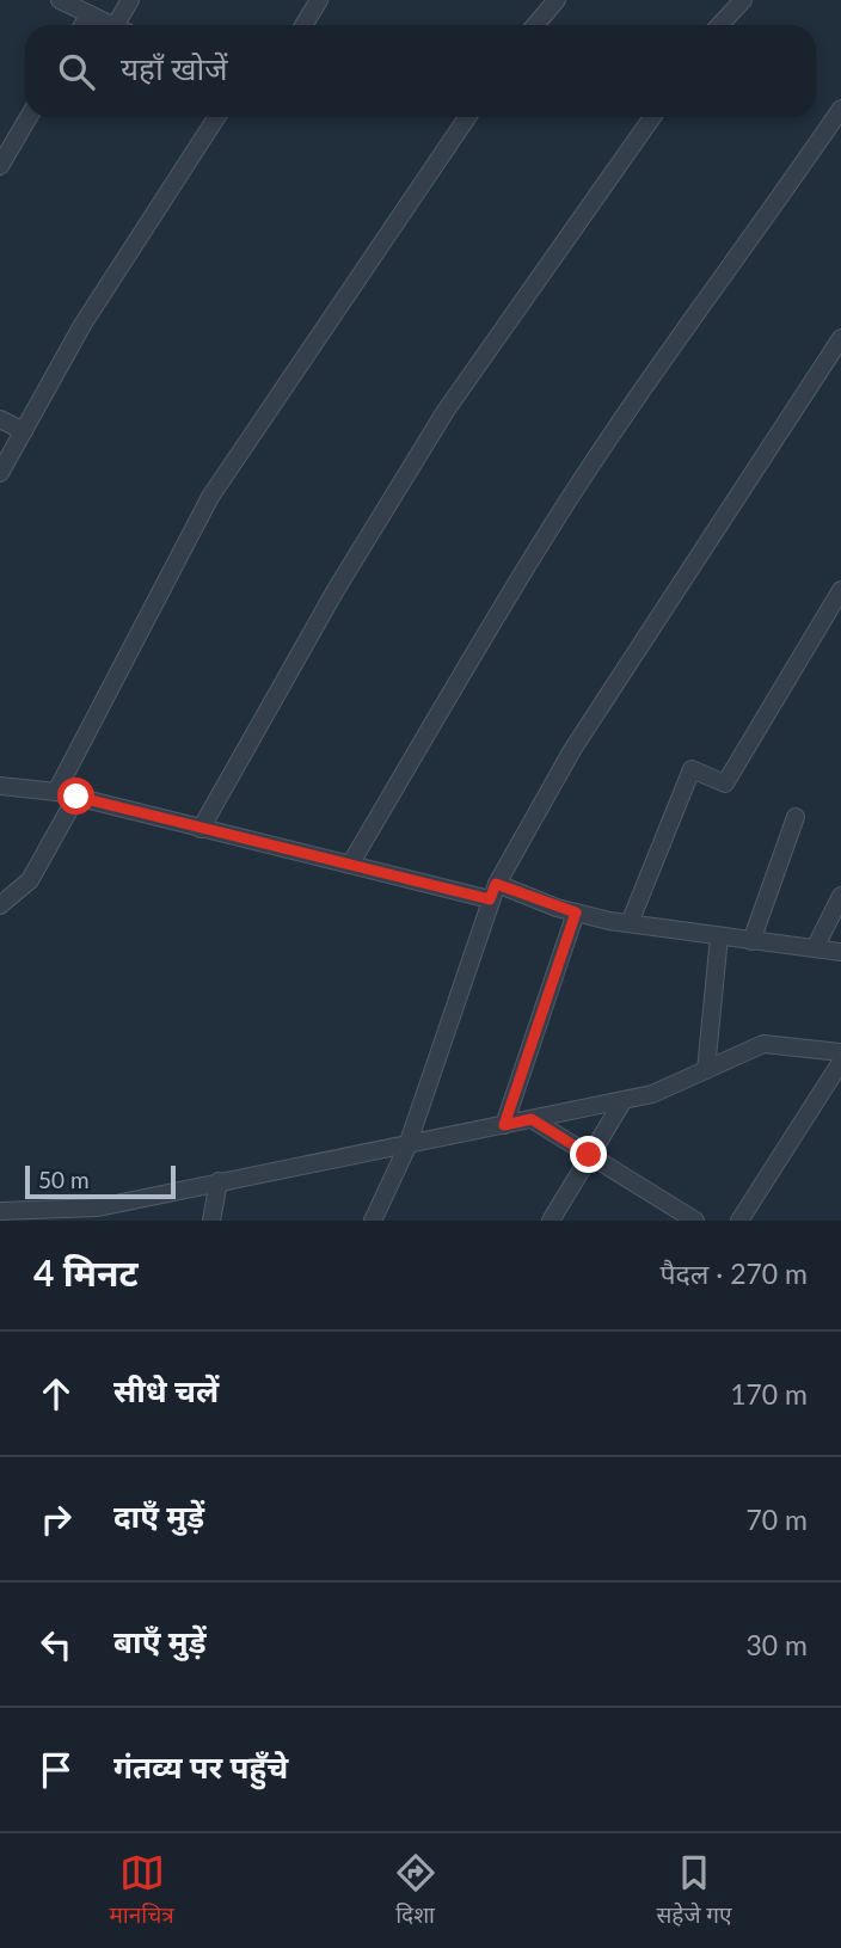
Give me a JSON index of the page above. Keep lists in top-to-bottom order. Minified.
{"scale_bar":"50 m","page":{"search":"यहाँ खोजें","scale":"50 m","heading":["4 मिनट","पैदल · 270 m"],"list":[["सीधे चलें","170 m"],["दाएँ मुड़ें","70 m"],["बाएँ मुड़ें","30 m"],"गंतव्य पर पहुँचे"],"nav":["मानचित्र","दिशा","सहेजे गए"]}}
